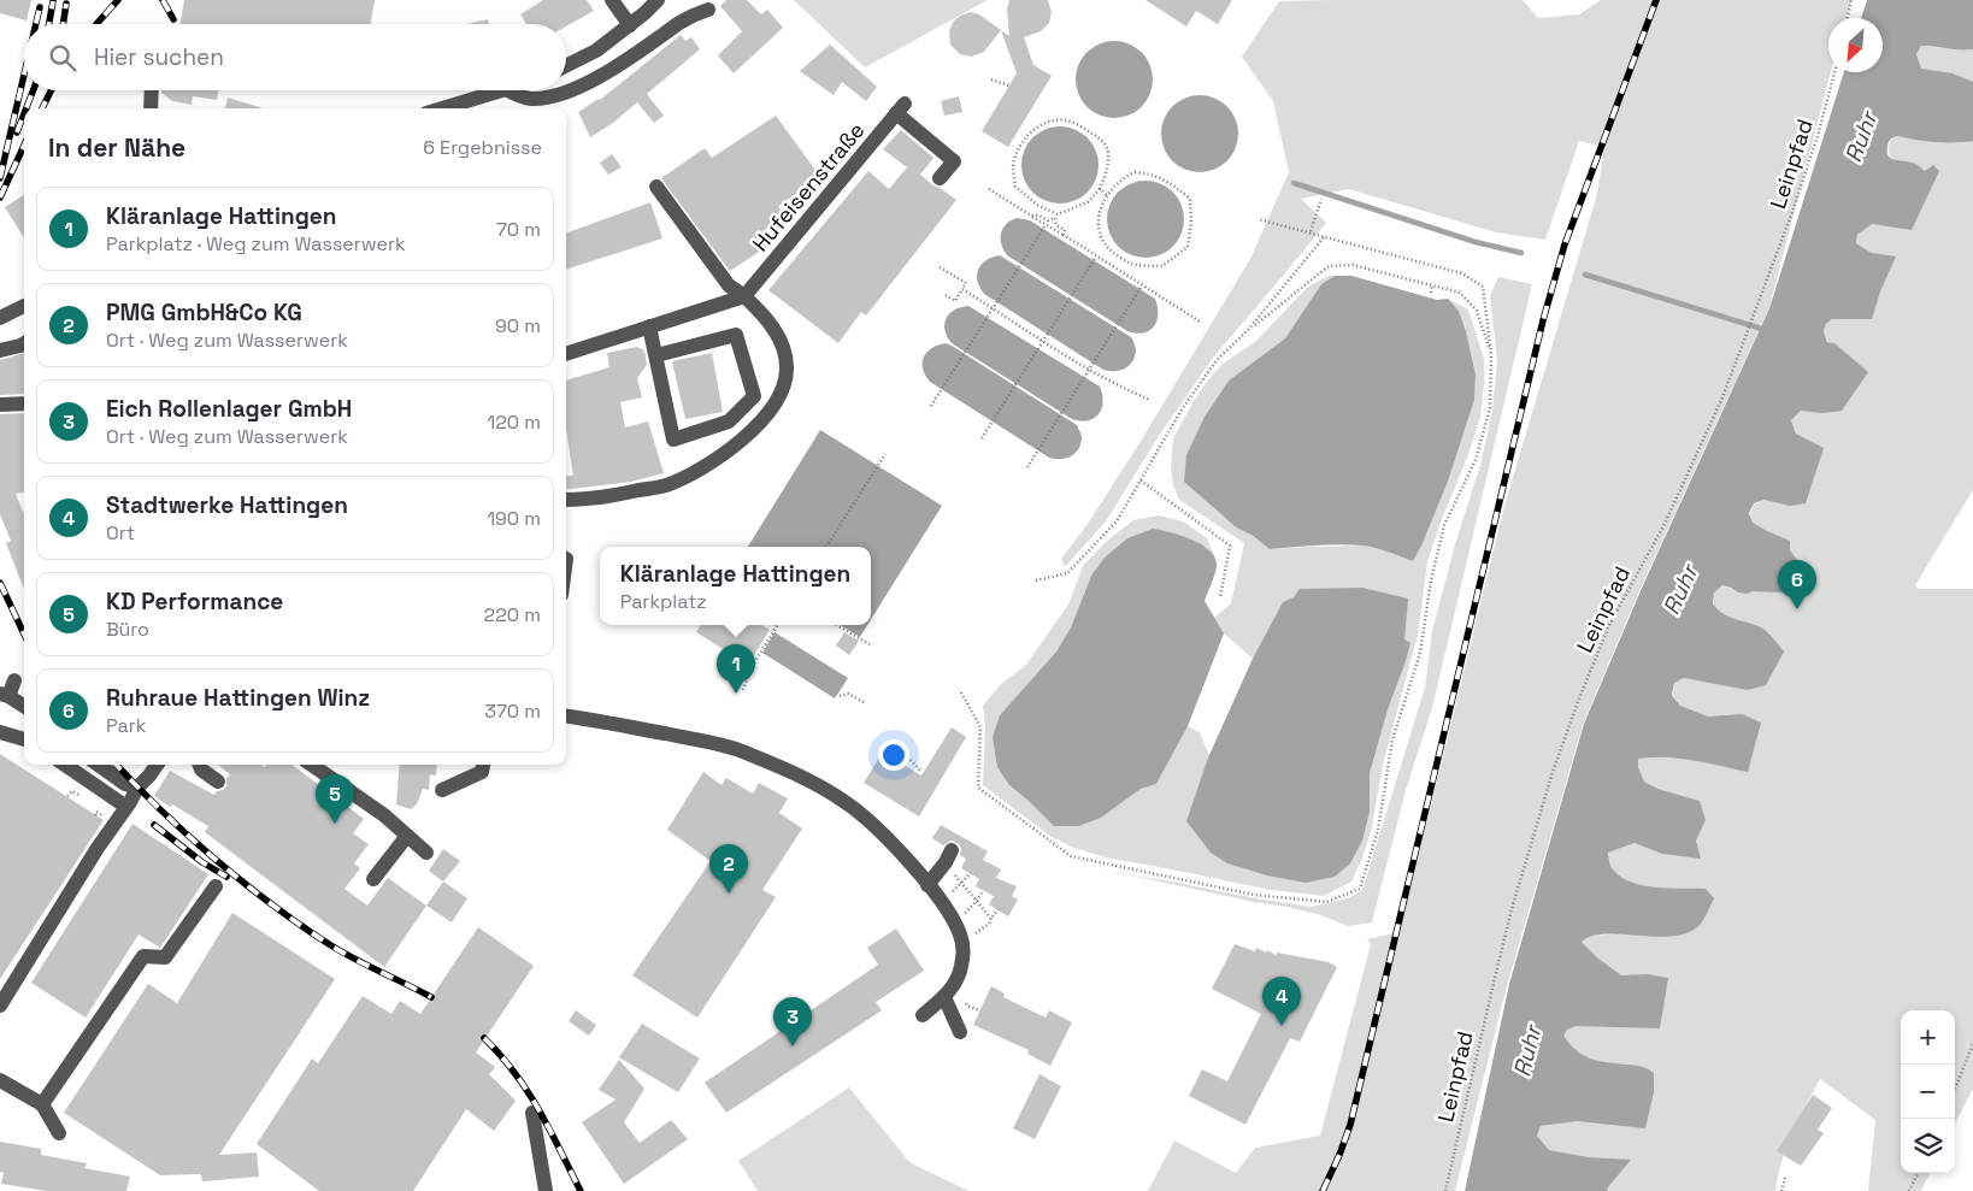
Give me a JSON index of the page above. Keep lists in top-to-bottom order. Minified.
{"streets":{"street":["Hufeisenstraße"],"path":["Leinpfad"]},"water":["Ruhr"],"north":"bottom left","page":{"search":"Hier suchen","heading":["In der Nähe","6 Ergebnisse"],"list":[{"mark":"1","name":"Kläranlage Hattingen","note":"Parkplatz · Weg zum Wasserwerk","value":"70 m"},{"mark":"2","name":"PMG GmbH&Co KG","note":"Ort · Weg zum Wasserwerk","value":"90 m"},{"mark":"3","name":"Eich Rollenlager GmbH","note":"Ort · Weg zum Wasserwerk","value":"120 m"},{"mark":"4","name":"Stadtwerke Hattingen","note":"Ort","value":"190 m"},{"mark":"5","name":"KD Performance","note":"Büro","value":"220 m"},{"mark":"6","name":"Ruhraue Hattingen Winz","note":"Park","value":"370 m"}],"popup":["Kläranlage Hattingen","Parkplatz"],"pins":["6","1","5","2","4","3"],"map_buttons":["+","−"]}}
